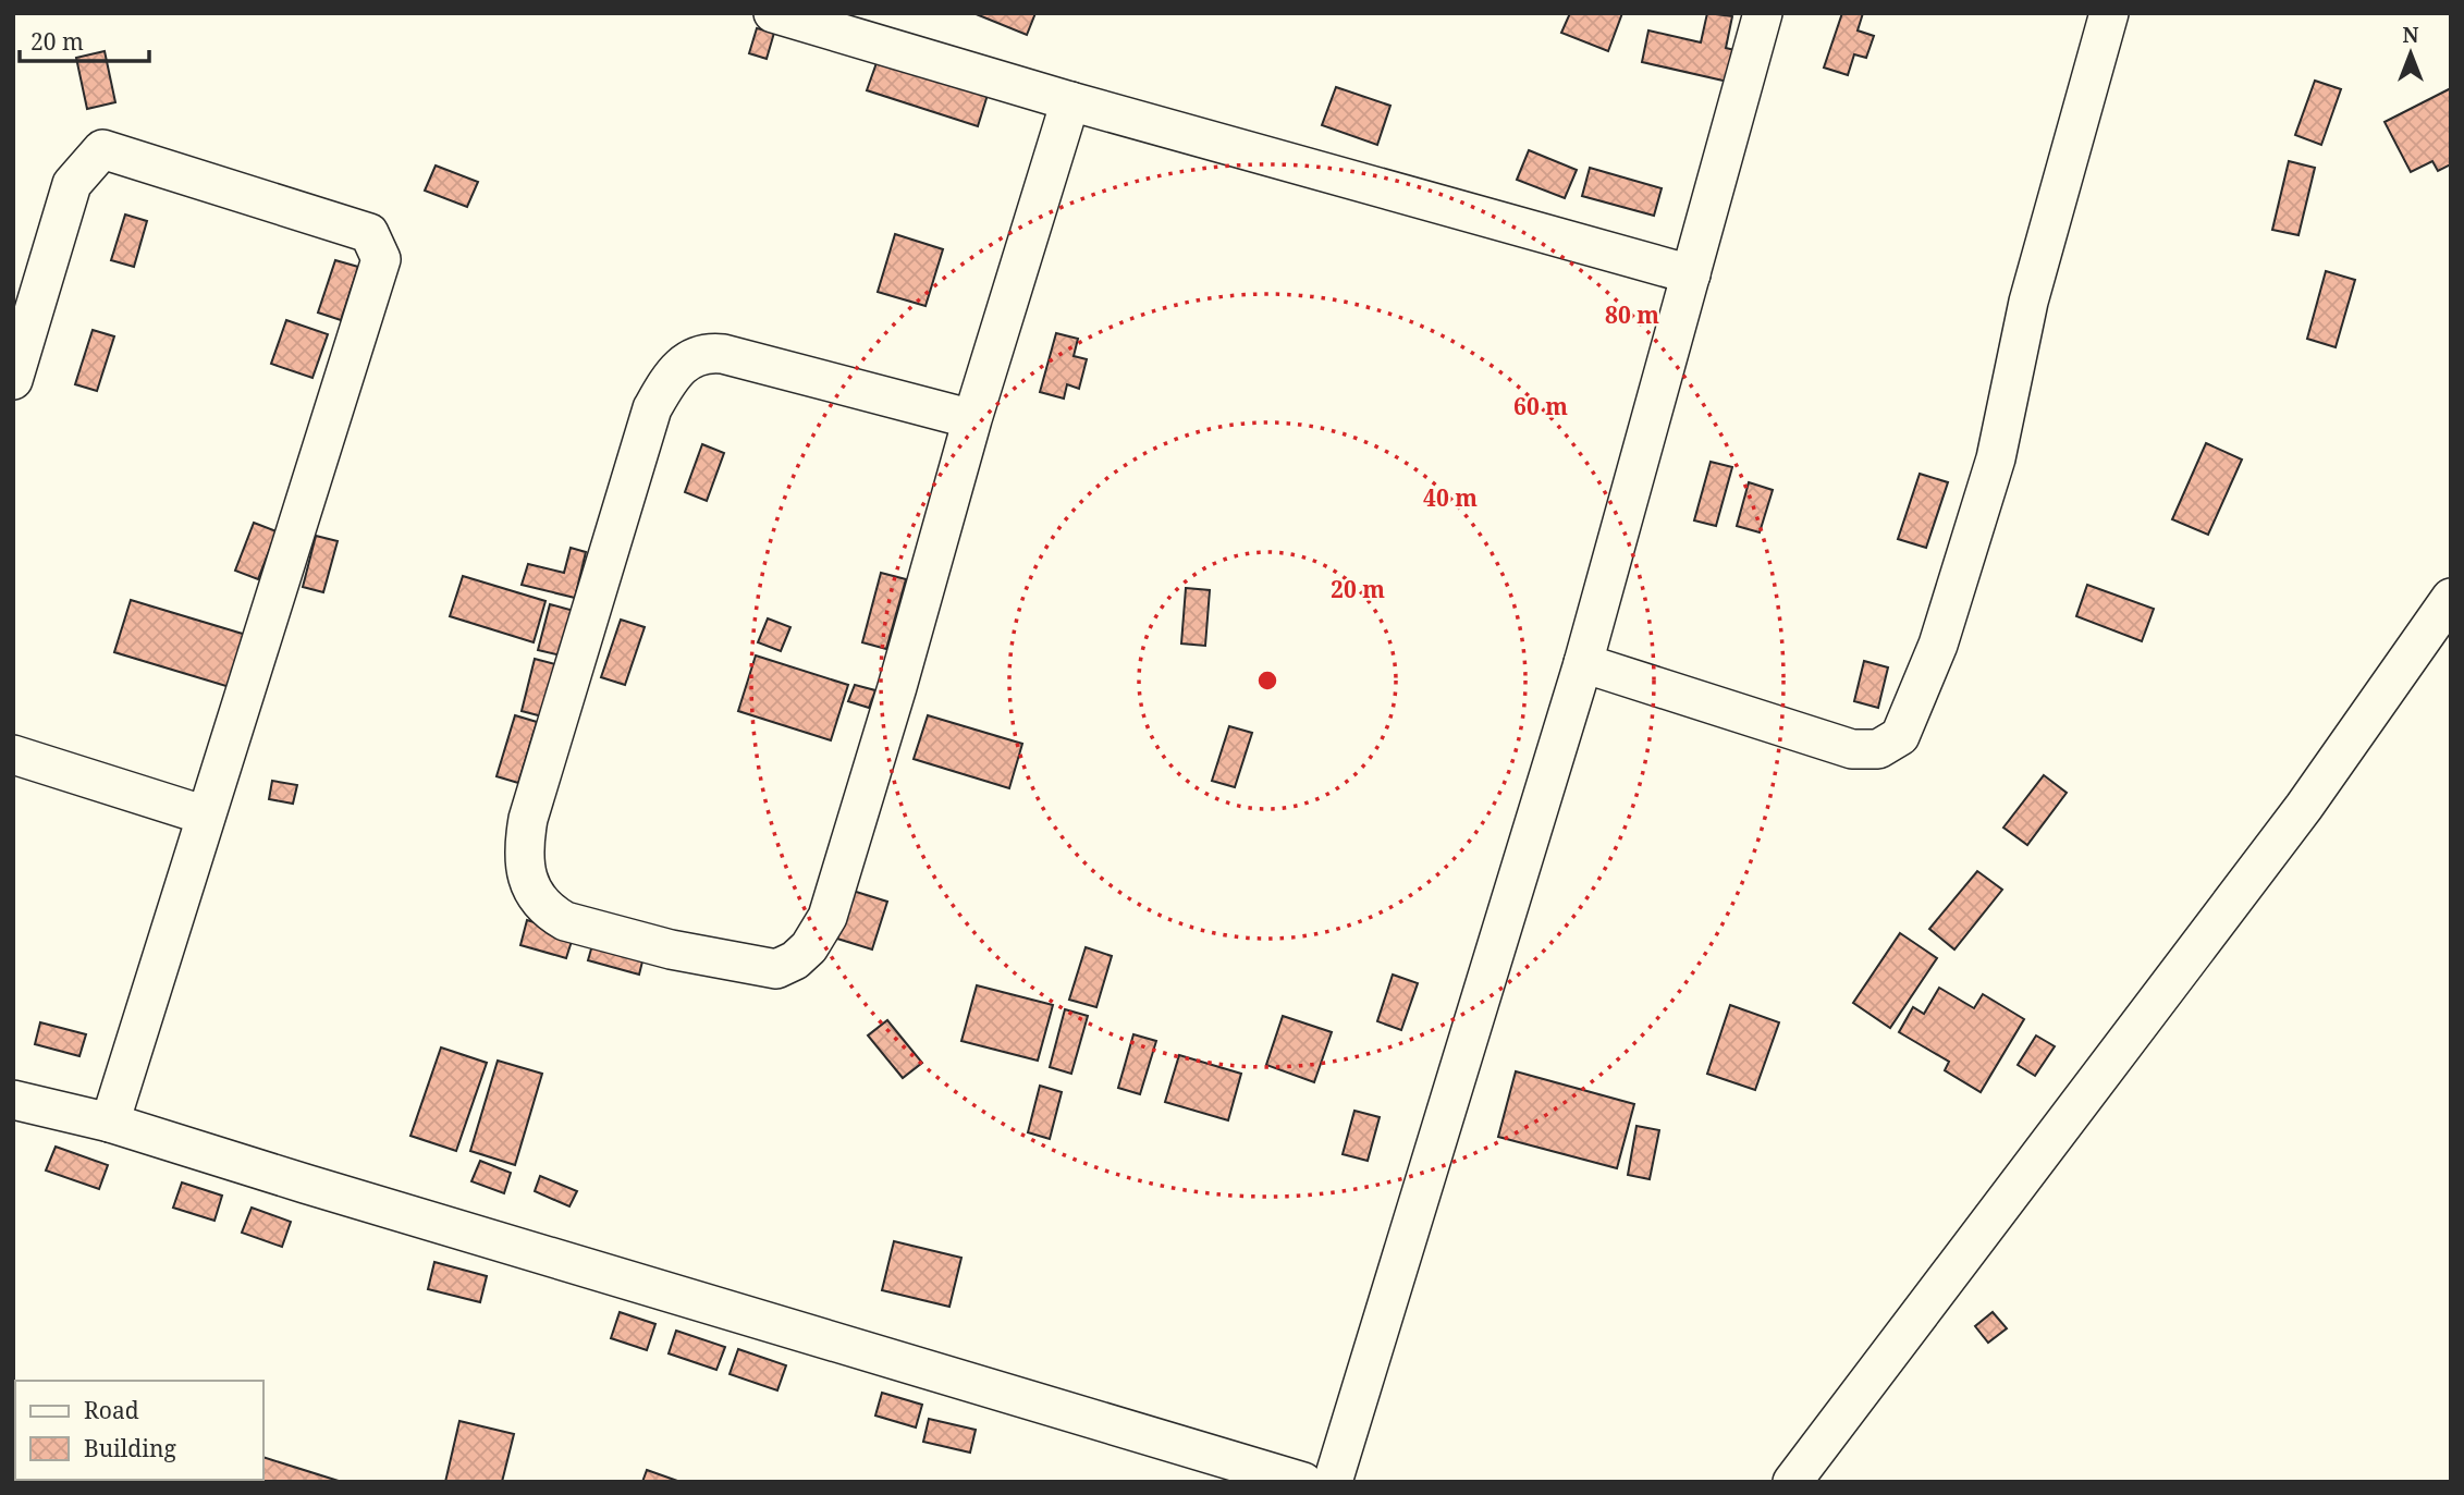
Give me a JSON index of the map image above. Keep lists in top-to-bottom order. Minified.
{"legend":["Road","Building"],"scale_bar":"20 m","north":"top","rings":["80 m","60 m","40 m","20 m"]}
